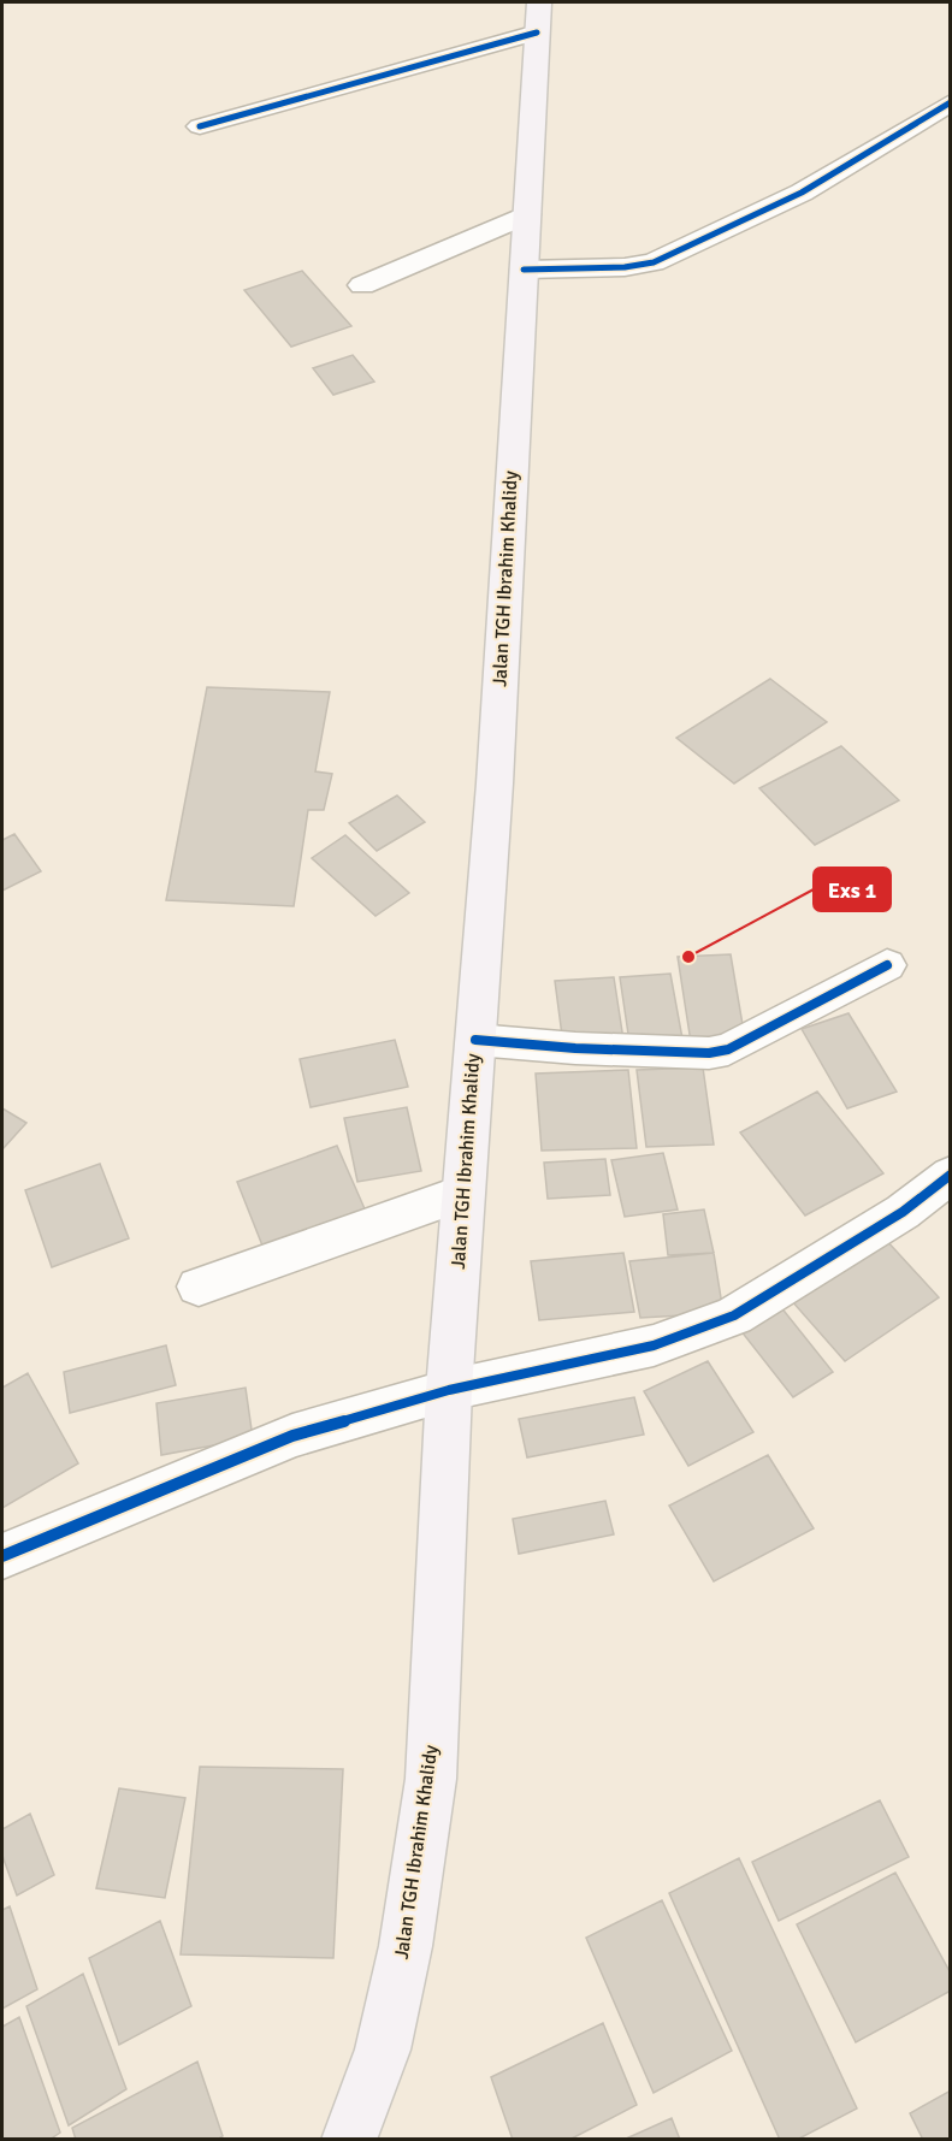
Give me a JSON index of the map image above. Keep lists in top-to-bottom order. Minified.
{"streets":{"main road":["Jalan TGH Ibrahim Khalidy"]},"places":["Exs 1"]}
